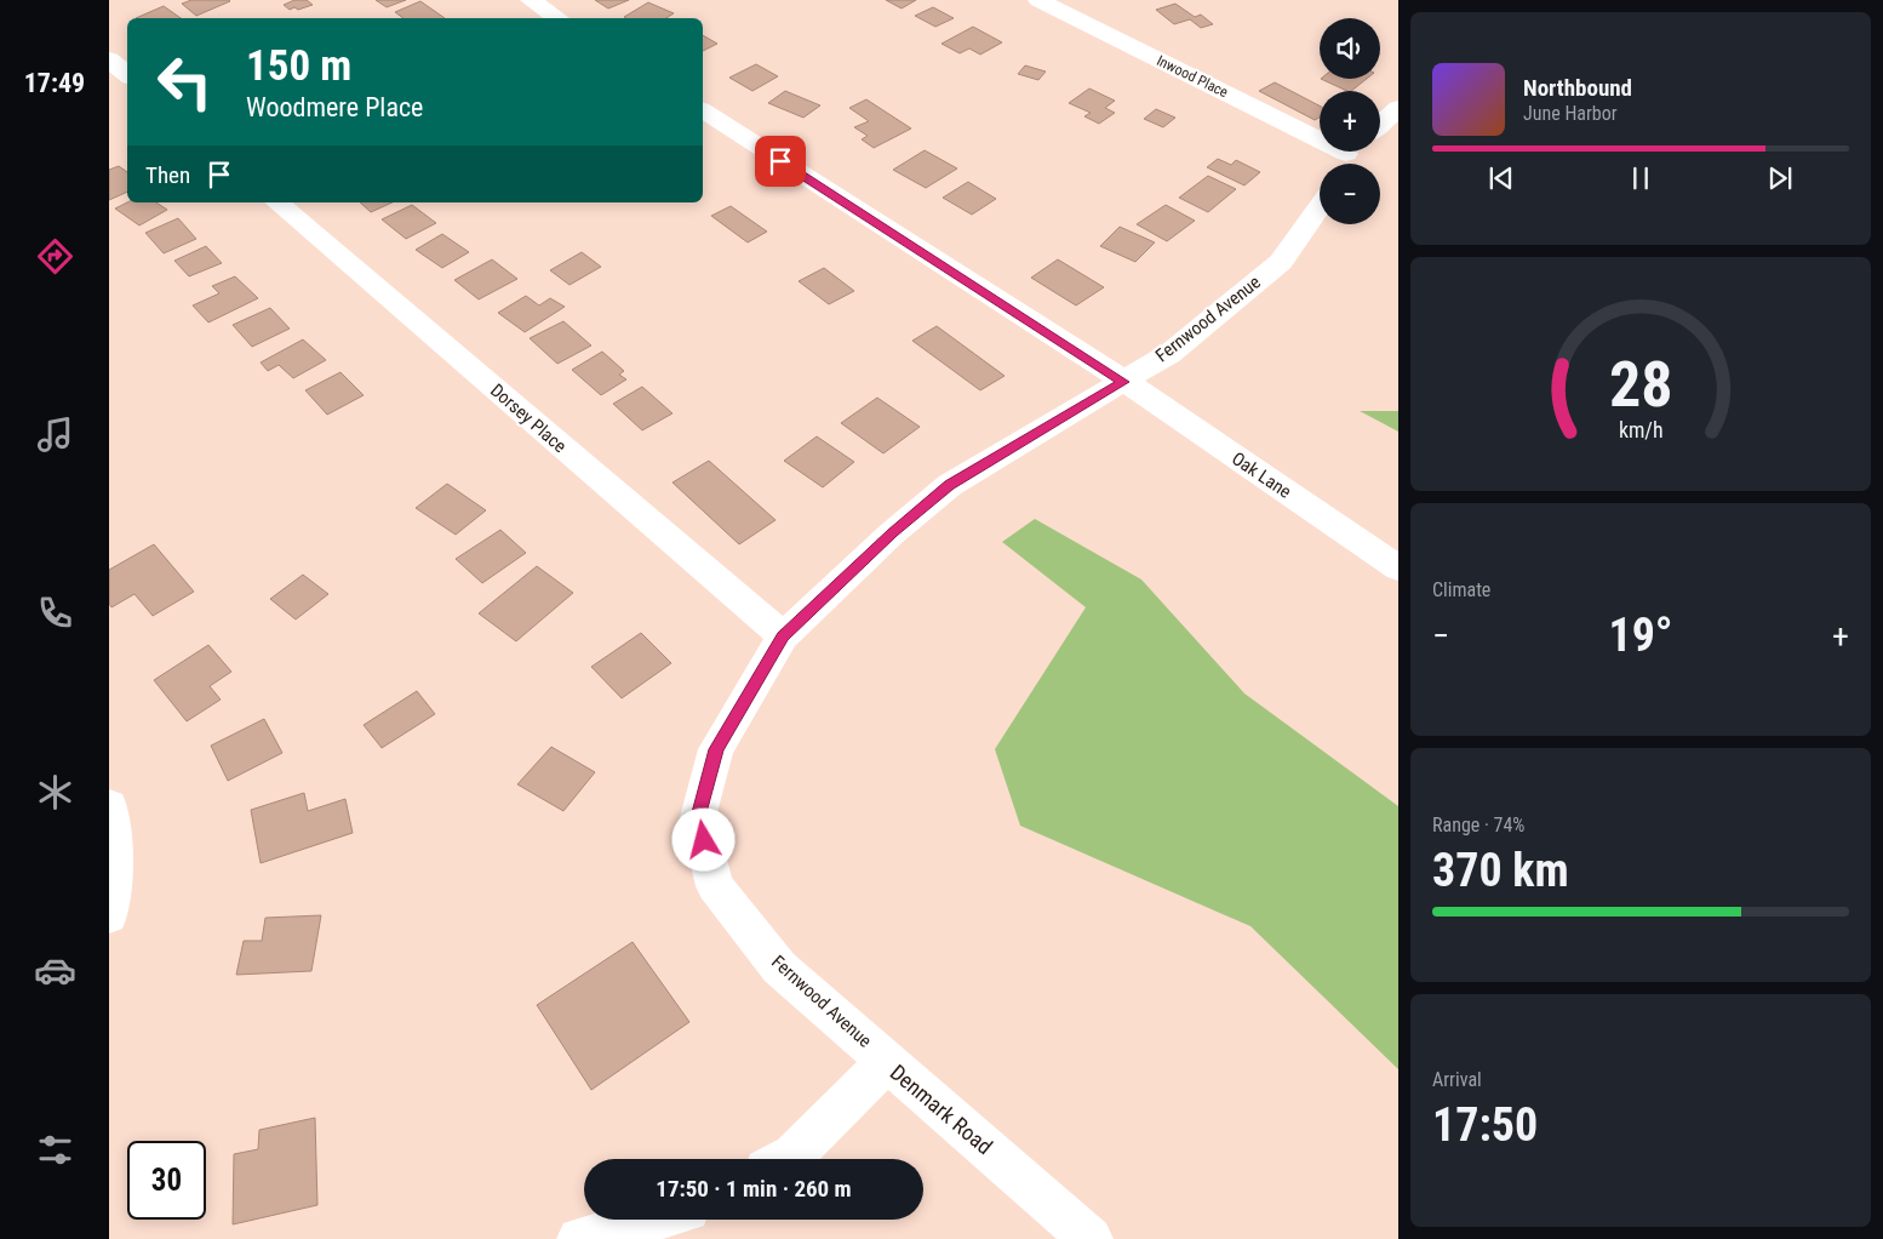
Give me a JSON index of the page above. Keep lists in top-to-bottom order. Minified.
{"streets":{"street":["Inwood Place","Fernwood Avenue","Dorsey Place","Oak Lane","Denmark Road"]},"crossings":[["Fernwood Avenue","Dorsey Place"],["Fernwood Avenue","Oak Lane"],["Fernwood Avenue","Denmark Road"]],"page":{"tabs":"17:49","map_buttons":["+","−"],"turn":["150 m","Woodmere Place"],"song":["Northbound","June Harbor"],"then":"Then","tile":["Climate",["Range · 74%","370 km"],["Arrival","17:50"]],"heat":["−","19°","+"],"limit":"30","trip":"17:50 · 1 min · 260 m","gauge":["28","km/h"]}}
